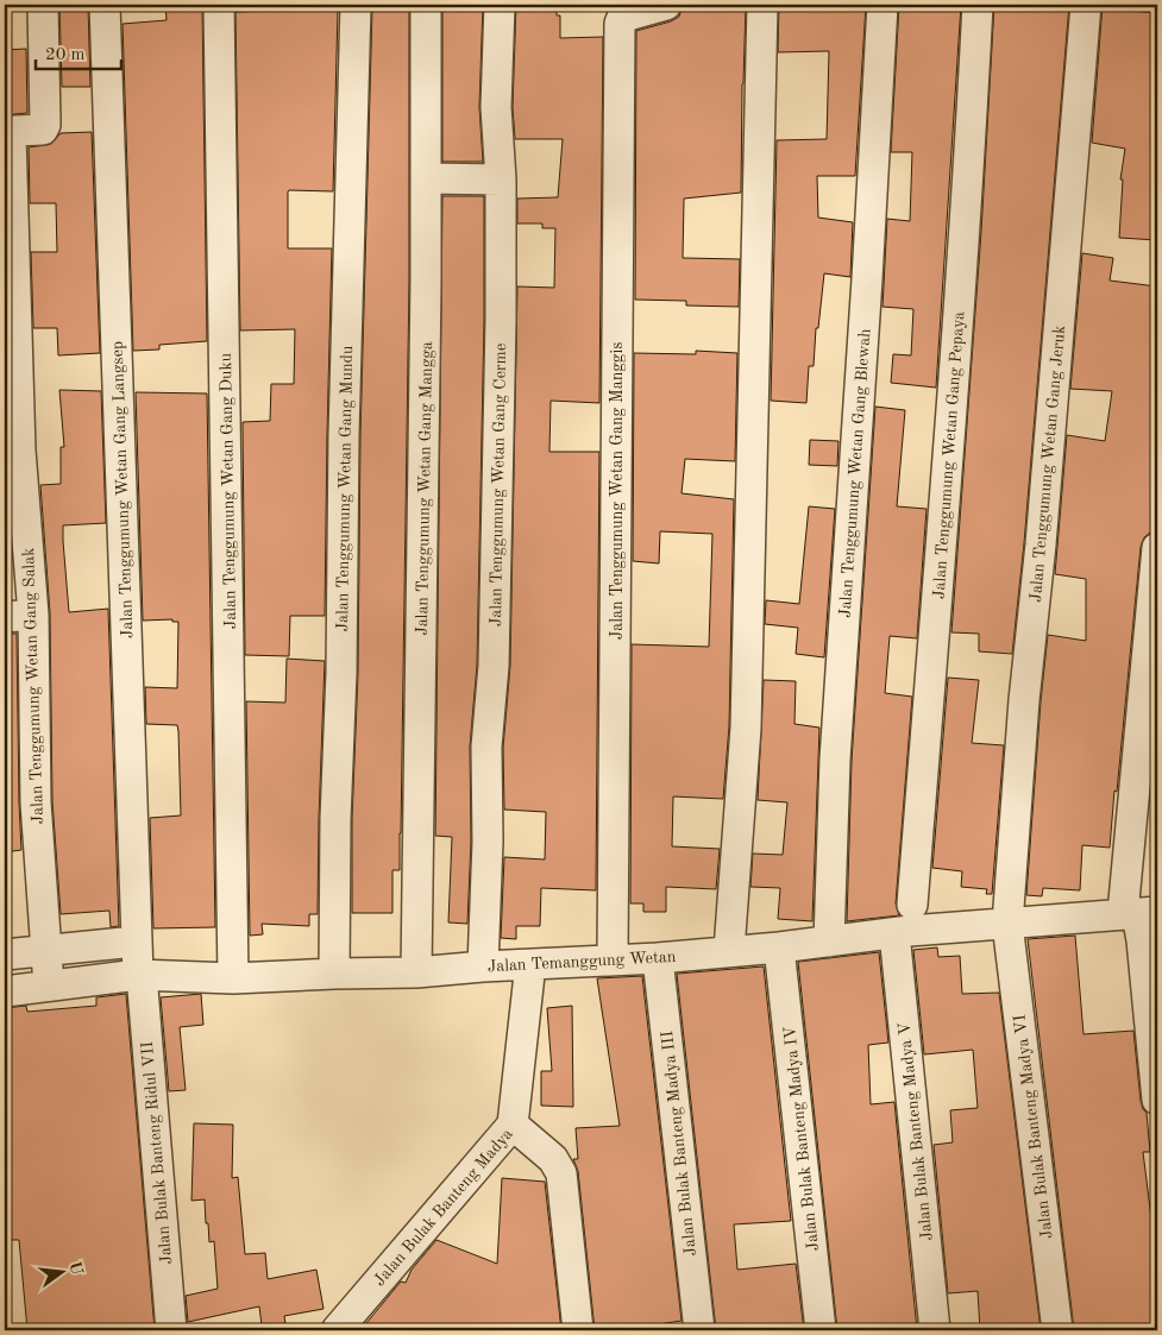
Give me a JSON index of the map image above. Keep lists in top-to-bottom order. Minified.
{"streets":{"street":["Jalan Tenggumung Wetan Gang Pepaya","Jalan Tenggumung Wetan Gang Jeruk","Jalan Tenggumung Wetan Gang Blewah","Jalan Tenggumung Wetan Gang Cerme","Jalan Tenggumung Wetan Gang Mundu","Jalan Tenggumung Wetan Gang Mangga","Jalan Tenggumung Wetan Gang Langsep","Jalan Tenggumung Wetan Gang Duku","Jalan Tenggumung Wetan Gang Manggis","Jalan Tenggumung Wetan Gang Salak","Jalan Temanggung Wetan","Jalan Bulak Banteng Madya VI","Jalan Bulak Banteng Madya V","Jalan Bulak Banteng Madya IV","Jalan Bulak Banteng Madya III","Jalan Bulak Banteng Ridul VII","Jalan Bulak Banteng Madya"]},"crossings":[["Jalan Tenggumung Wetan Gang Pepaya","Jalan Temanggung Wetan"],["Jalan Tenggumung Wetan Gang Pepaya","Jalan Bulak Banteng Madya V"],["Jalan Tenggumung Wetan Gang Jeruk","Jalan Temanggung Wetan"],["Jalan Tenggumung Wetan Gang Jeruk","Jalan Bulak Banteng Madya VI"],["Jalan Tenggumung Wetan Gang Blewah","Jalan Temanggung Wetan"],["Jalan Tenggumung Wetan Gang Cerme","Jalan Temanggung Wetan"],["Jalan Tenggumung Wetan Gang Mundu","Jalan Temanggung Wetan"],["Jalan Tenggumung Wetan Gang Mangga","Jalan Temanggung Wetan"],["Jalan Tenggumung Wetan Gang Langsep","Jalan Temanggung Wetan"],["Jalan Tenggumung Wetan Gang Langsep","Jalan Bulak Banteng Ridul VII"],["Jalan Tenggumung Wetan Gang Duku","Jalan Temanggung Wetan"],["Jalan Tenggumung Wetan Gang Manggis","Jalan Temanggung Wetan"],["Jalan Tenggumung Wetan Gang Salak","Jalan Temanggung Wetan"],["Jalan Temanggung Wetan","Jalan Bulak Banteng Madya VI"],["Jalan Temanggung Wetan","Jalan Bulak Banteng Madya V"],["Jalan Temanggung Wetan","Jalan Bulak Banteng Madya IV"],["Jalan Temanggung Wetan","Jalan Bulak Banteng Madya III"],["Jalan Temanggung Wetan","Jalan Bulak Banteng Ridul VII"],["Jalan Temanggung Wetan","Jalan Bulak Banteng Madya"]],"scale_bar":"20 m","north":"right"}
